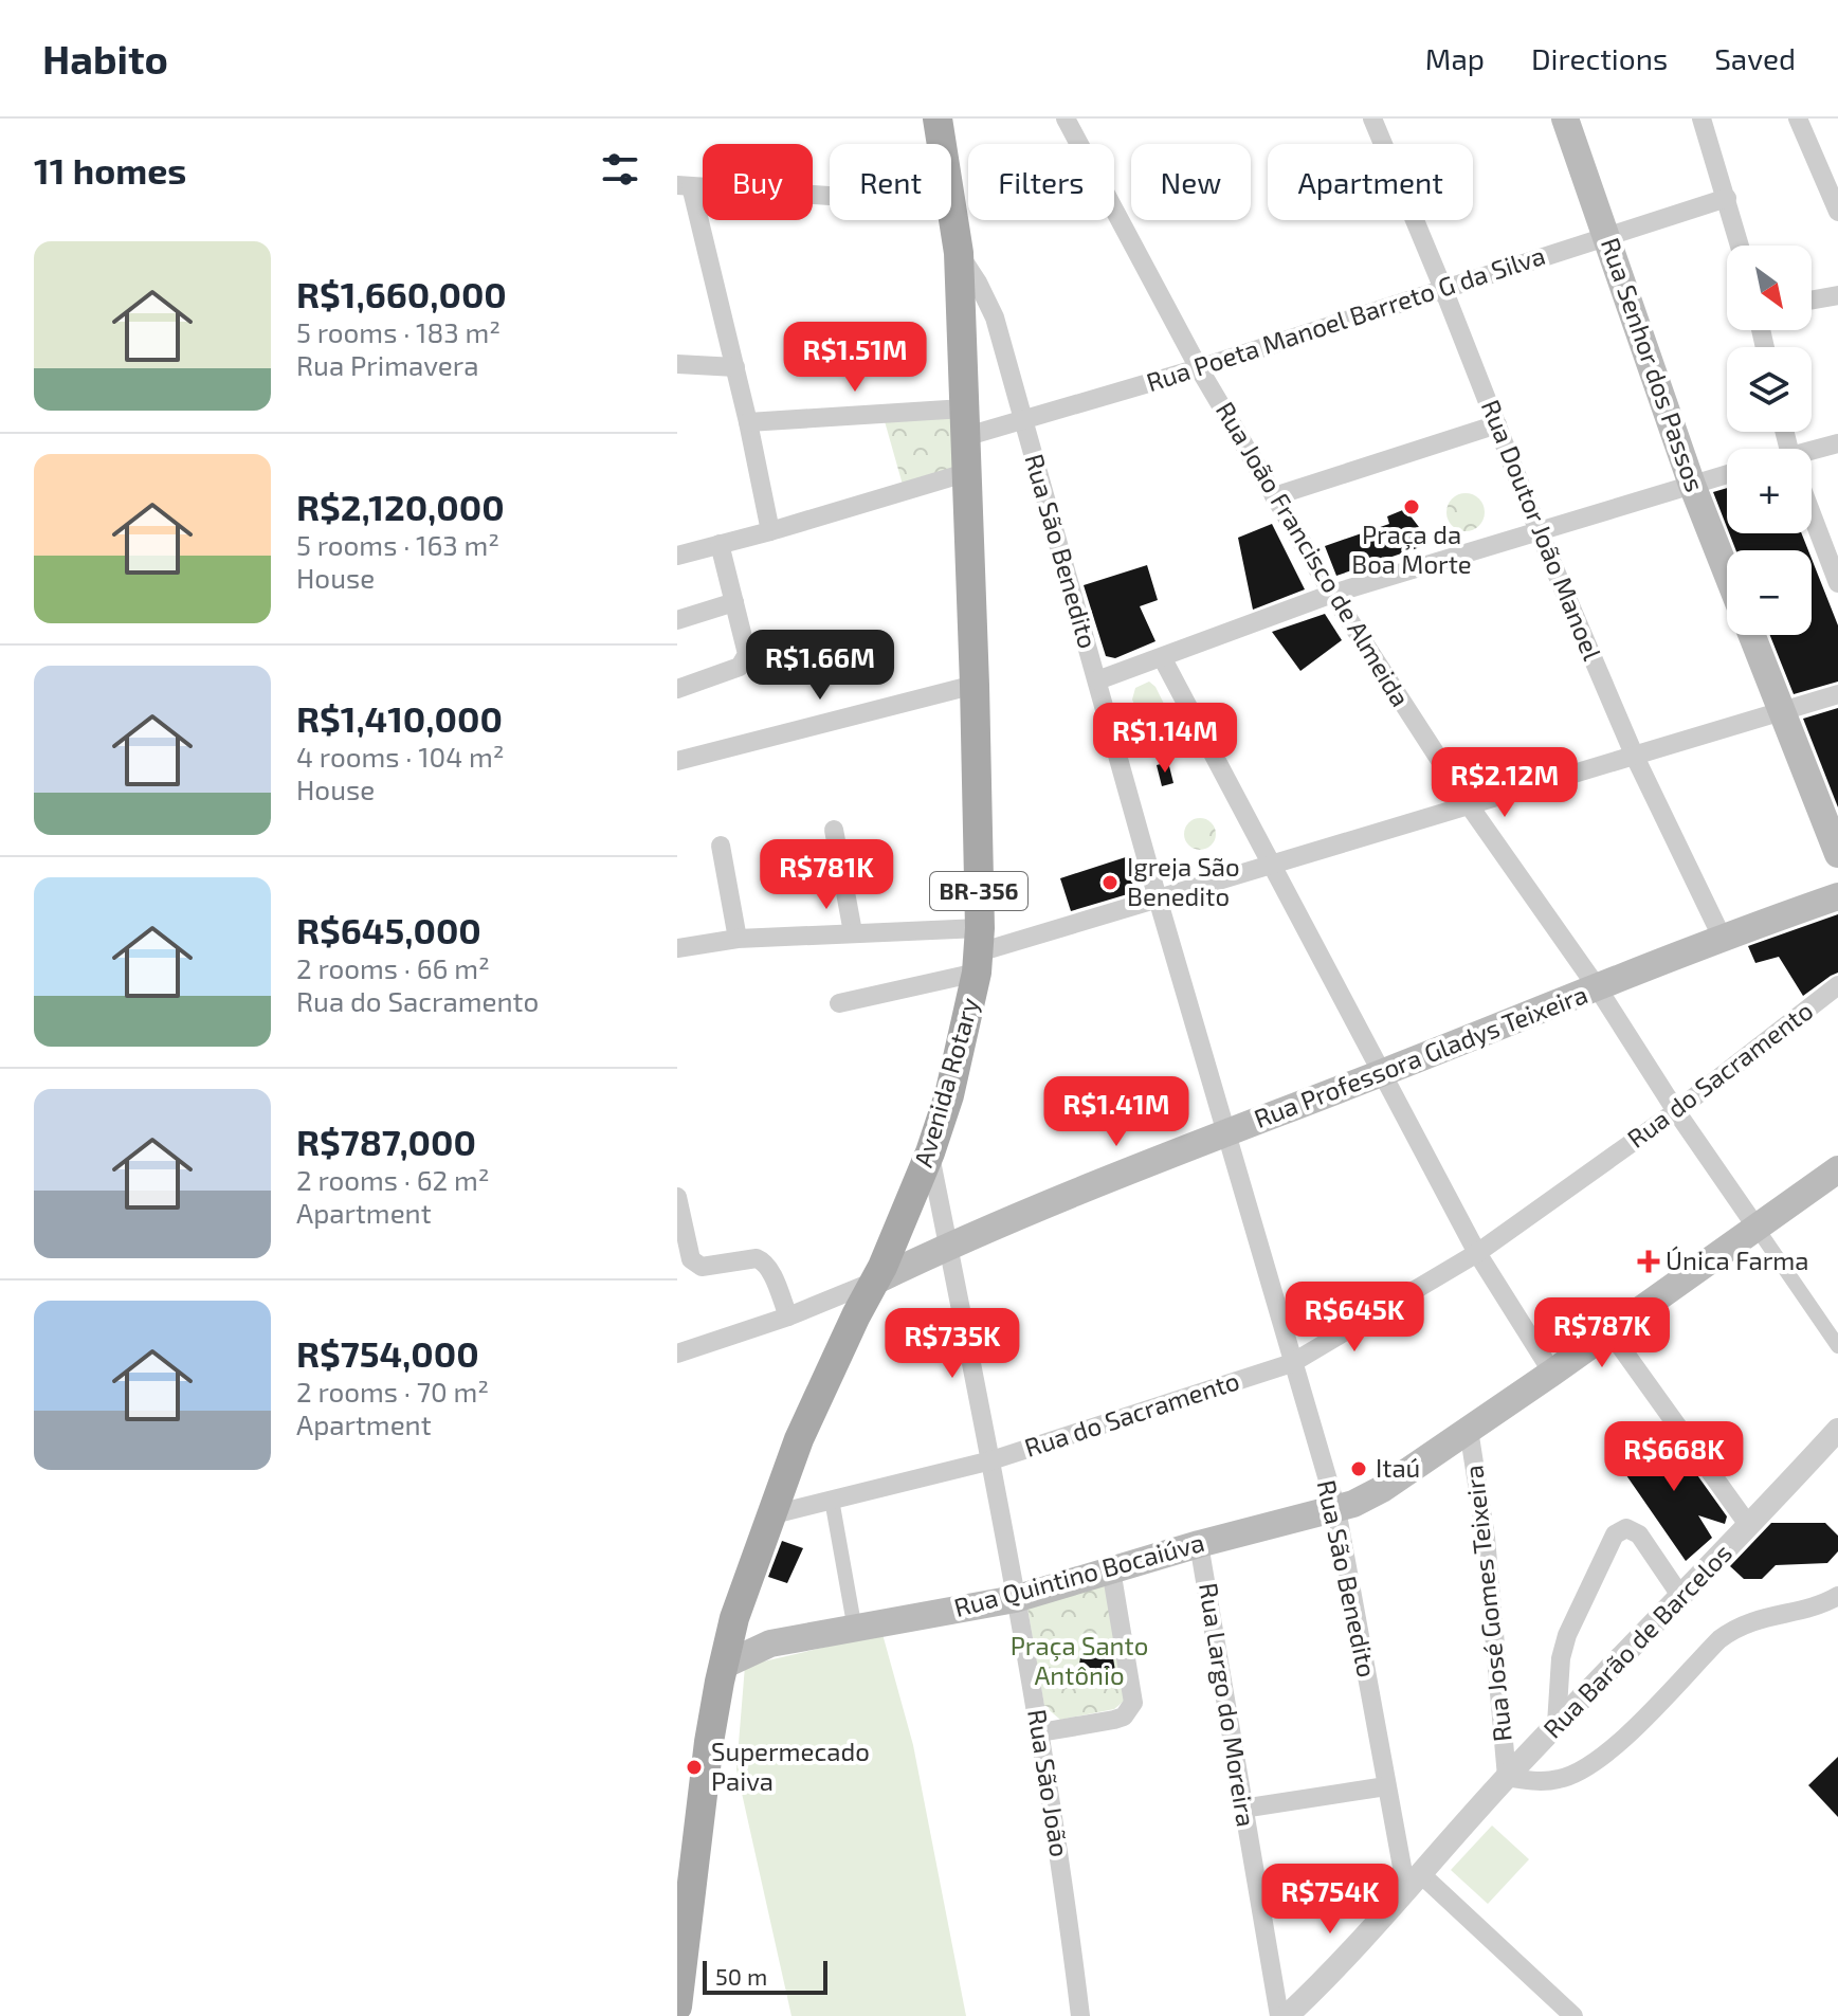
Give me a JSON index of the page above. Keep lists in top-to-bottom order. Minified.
{"streets":{"main road":["Rua Senhor dos Passos","BR-356","Rua Professora Gladys Teixeira","Avenida Rotary","Rua Quintino Bocaiúva"],"street":["Rua Poeta Manoel Barreto G da Silva","Rua Doutor João Manoel","Rua São Benedito","Rua João Francisco de Almeida","Rua do Sacramento","Rua José Gomes Teixeira","Rua Barão de Barcelos","Rua Largo do Moreira","Rua São João"]},"crossings":[["Rua Poeta Manoel Barreto G da Silva","Rua Senhor dos Passos"],["Rua Poeta Manoel Barreto G da Silva","Rua Doutor João Manoel"],["Rua Poeta Manoel Barreto G da Silva","Rua São Benedito"],["Rua Poeta Manoel Barreto G da Silva","Rua João Francisco de Almeida"],["Rua Poeta Manoel Barreto G da Silva","Avenida Rotary"],["Rua Doutor João Manoel","Rua Professora Gladys Teixeira"],["Rua São Benedito","Rua Professora Gladys Teixeira"],["Rua São Benedito","Rua do Sacramento"],["Rua São Benedito","Avenida Rotary"],["Rua São Benedito","Rua Quintino Bocaiúva"],["Rua São Benedito","Rua Barão de Barcelos"],["Rua João Francisco de Almeida","Rua Professora Gladys Teixeira"],["Rua João Francisco de Almeida","Rua do Sacramento"],["Rua João Francisco de Almeida","Rua Quintino Bocaiúva"],["Rua Professora Gladys Teixeira","Avenida Rotary"],["Rua Professora Gladys Teixeira","Rua São João"],["Rua do Sacramento","Avenida Rotary"],["Rua do Sacramento","Rua São João"],["Avenida Rotary","Rua Quintino Bocaiúva"],["Avenida Rotary","Rua São João"],["Rua Quintino Bocaiúva","Rua José Gomes Teixeira"],["Rua Quintino Bocaiúva","Rua Largo do Moreira"],["Rua Quintino Bocaiúva","Rua São João"],["Rua José Gomes Teixeira","Rua Barão de Barcelos"],["Rua Barão de Barcelos","Rua Largo do Moreira"]],"parks":["Praça Santo Antônio"],"places":{"other":["Praça da Boa Morte","Igreja São Benedito","Itaú","Supermecado Paiva"],"health":["Única Farma"]},"scale_bar":"50 m","north":"bottom right","page":{"header":"Habito","nav":["Map","Directions","Saved"],"heading":"11 homes","chip":["Buy","Rent","Filters","New","Apartment"],"list":[{"name":"R$1,660,000","note":"5 rooms · 183 m² · Rua Primavera"},{"name":"R$2,120,000","note":"5 rooms · 163 m² · House"},{"name":"R$1,410,000","note":"4 rooms · 104 m² · House"},{"name":"R$645,000","note":"2 rooms · 66 m² · Rua do Sacramento"},{"name":"R$787,000","note":"2 rooms · 62 m² · Apartment"},{"name":"R$754,000","note":"2 rooms · 70 m² · Apartment"}],"map_buttons":["+","−"],"price":["R$1.51M","R$1.66M","R$1.14M","R$2.12M","R$781K","R$1.41M","R$645K","R$787K","R$735K","R$668K","R$754K"],"scale":"50 m"}}
